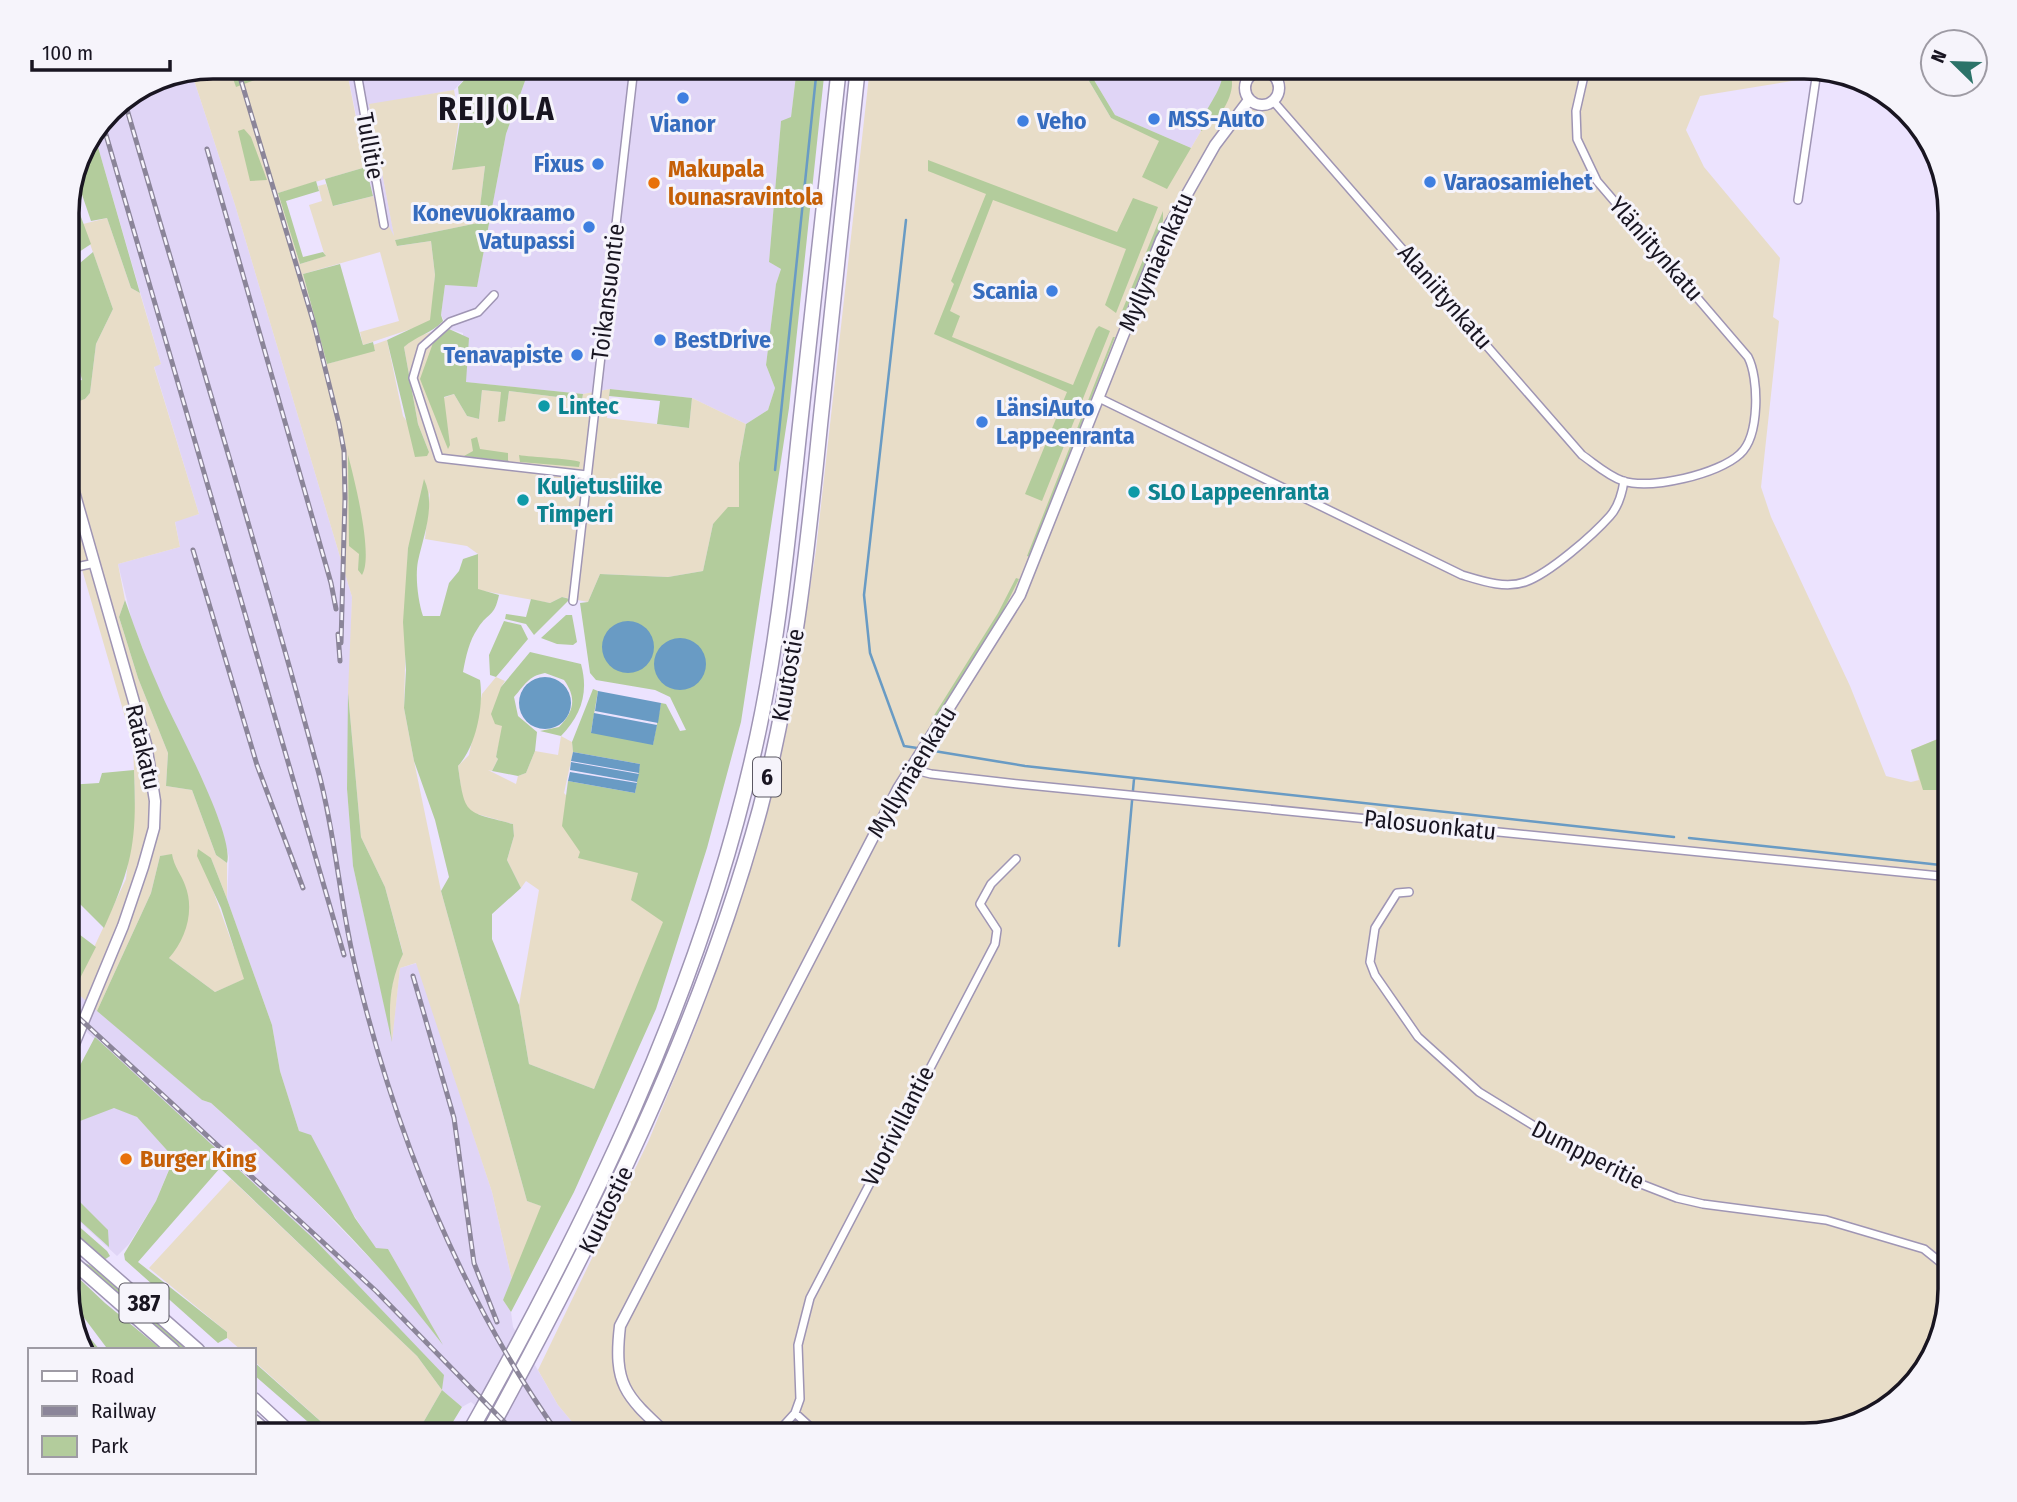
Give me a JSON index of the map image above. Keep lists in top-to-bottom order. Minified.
{"streets":{"highway":["Kuutostie","6"],"main road":["Myllymäenkatu","Ratakatu","387"],"street":["Tullitie","Yläniitynkatu","Toikansuontie","Alaniitynkatu","Palosuonkatu","Vuorivillantie","Dumpperitie"]},"crossings":[["Yläniitynkatu","Alaniitynkatu"],["Myllymäenkatu","Palosuonkatu"]],"districts":["REIJOLA"],"places":["Vianor","MSS-Auto","Veho","Fixus","Varaosamiehet","Makupala lounasravintola","Konevuokraamo Vatupassi","Scania","BestDrive","Tenavapiste","Lintec","LänsiAuto Lappeenranta","SLO Lappeenranta","Kuljetusliike Timperi","Burger King"],"legend":["Road","Railway","Park"],"scale_bar":"100 m","north":"top left"}
